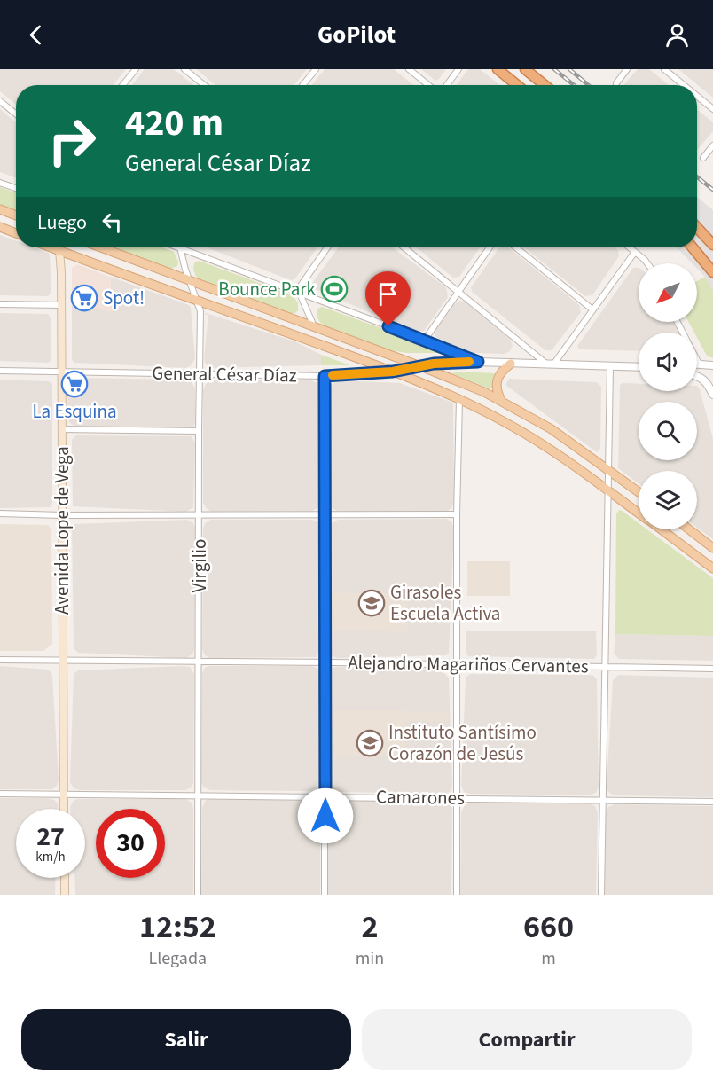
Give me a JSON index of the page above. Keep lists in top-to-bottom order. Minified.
{"streets":{"main road":["Avenida Lope de Vega"],"street":["General César Díaz","Virgilio","Alejandro Magariños Cervantes","Camarones"]},"crossings":[["General César Díaz","Avenida Lope de Vega"],["General César Díaz","Virgilio"],["Avenida Lope de Vega","Alejandro Magariños Cervantes"],["Avenida Lope de Vega","Camarones"],["Virgilio","Alejandro Magariños Cervantes"],["Virgilio","Camarones"]],"places":{"sports":["Bounce Park"],"supermarket":["Spot!","La Esquina"],"school or university":["Girasoles Escuela Activa","Instituto Santísimo Corazón de Jesús"]},"north":"bottom left","page":{"header":"GoPilot","turn":["420 m","General César Díaz"],"then":"Luego","speed":"27 km/h","limit":"30","eta":["12:52","Llegada","2","min","660","m"],"buttons":["Salir","Compartir"]}}
